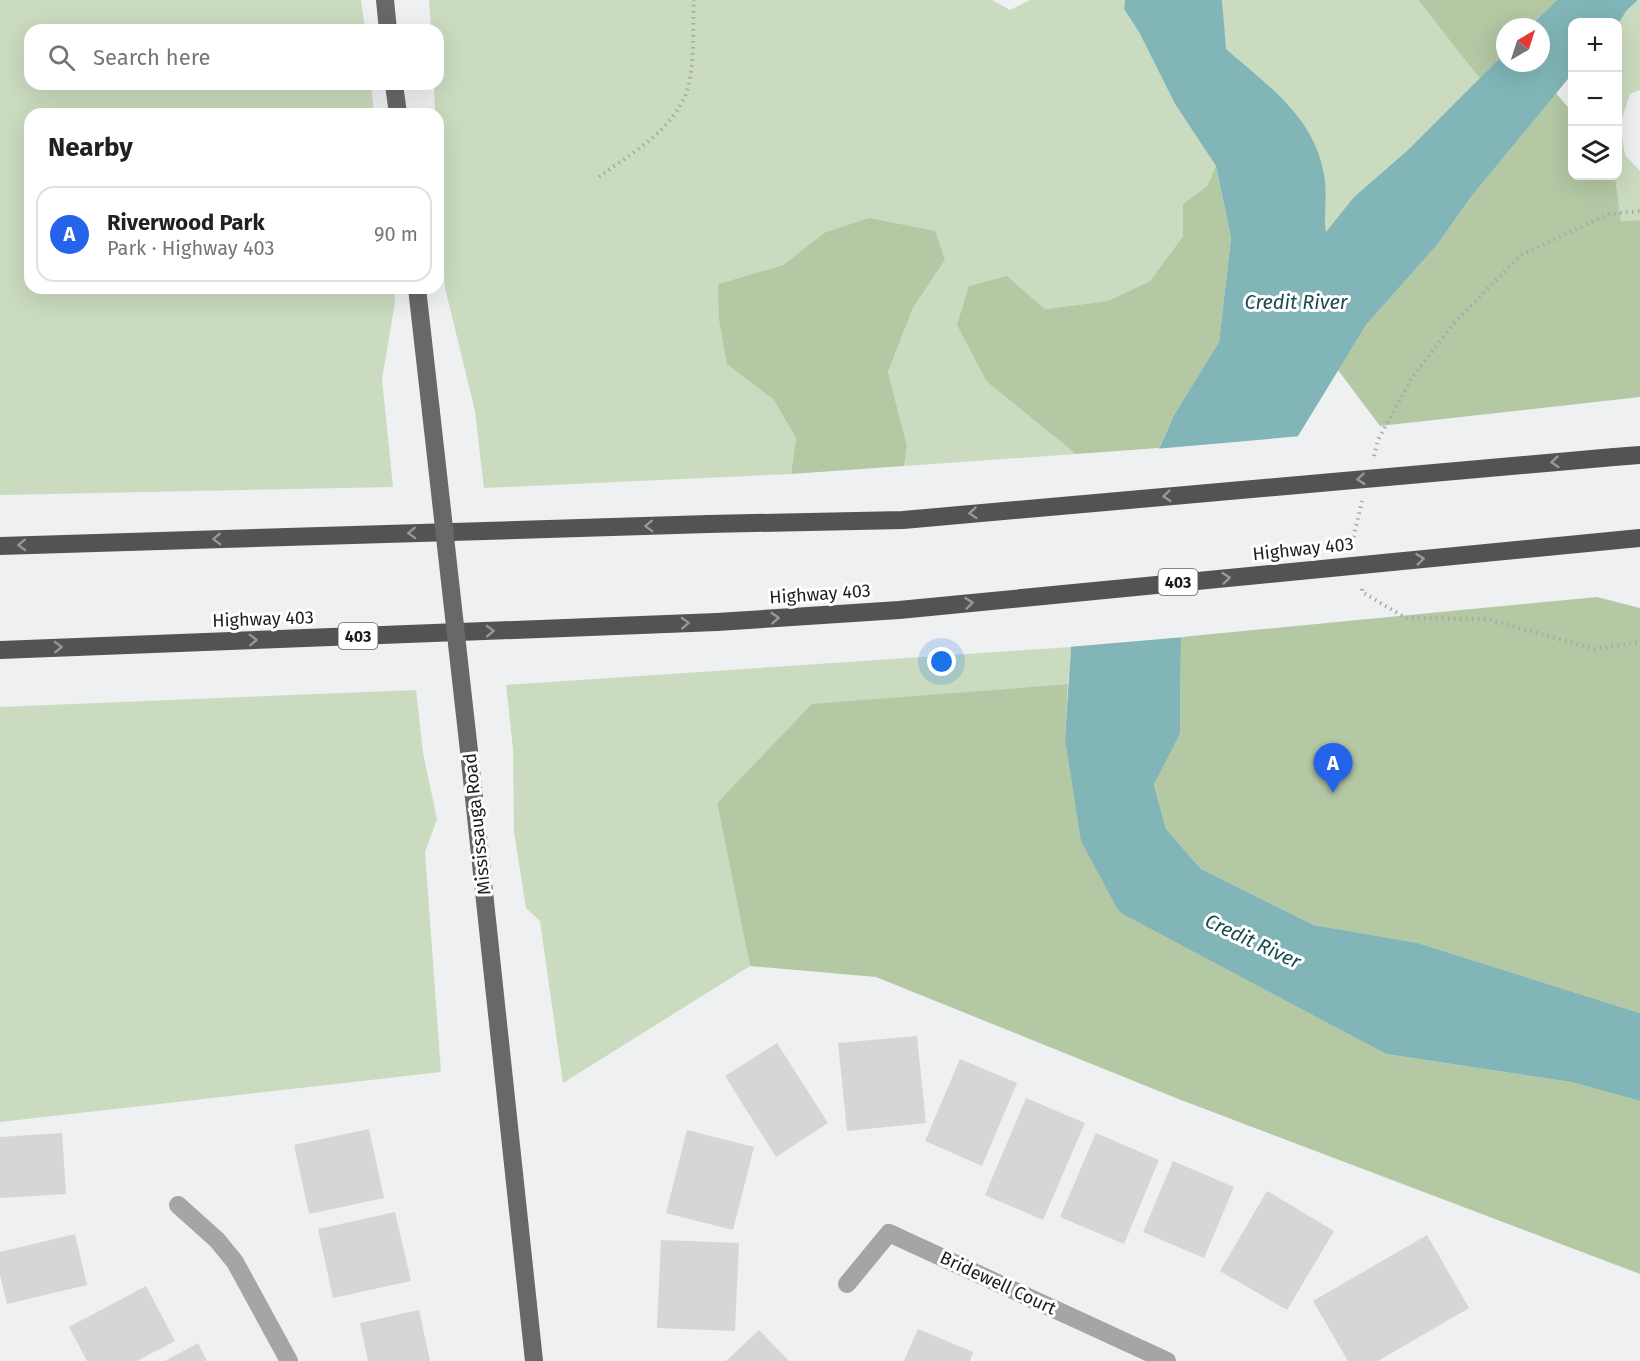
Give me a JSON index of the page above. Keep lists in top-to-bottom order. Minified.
{"streets":{"highway":["Highway 403","403"],"main road":["Mississauga Road"],"street":["Bridewell Court"]},"water":["Credit River"],"north":"top right","page":{"map_buttons":["+","−"],"search":"Search here","heading":"Nearby","list":[{"mark":"A","name":"Riverwood Park","note":"Park · Highway 403","value":"90 m"}],"pins":"A"}}
